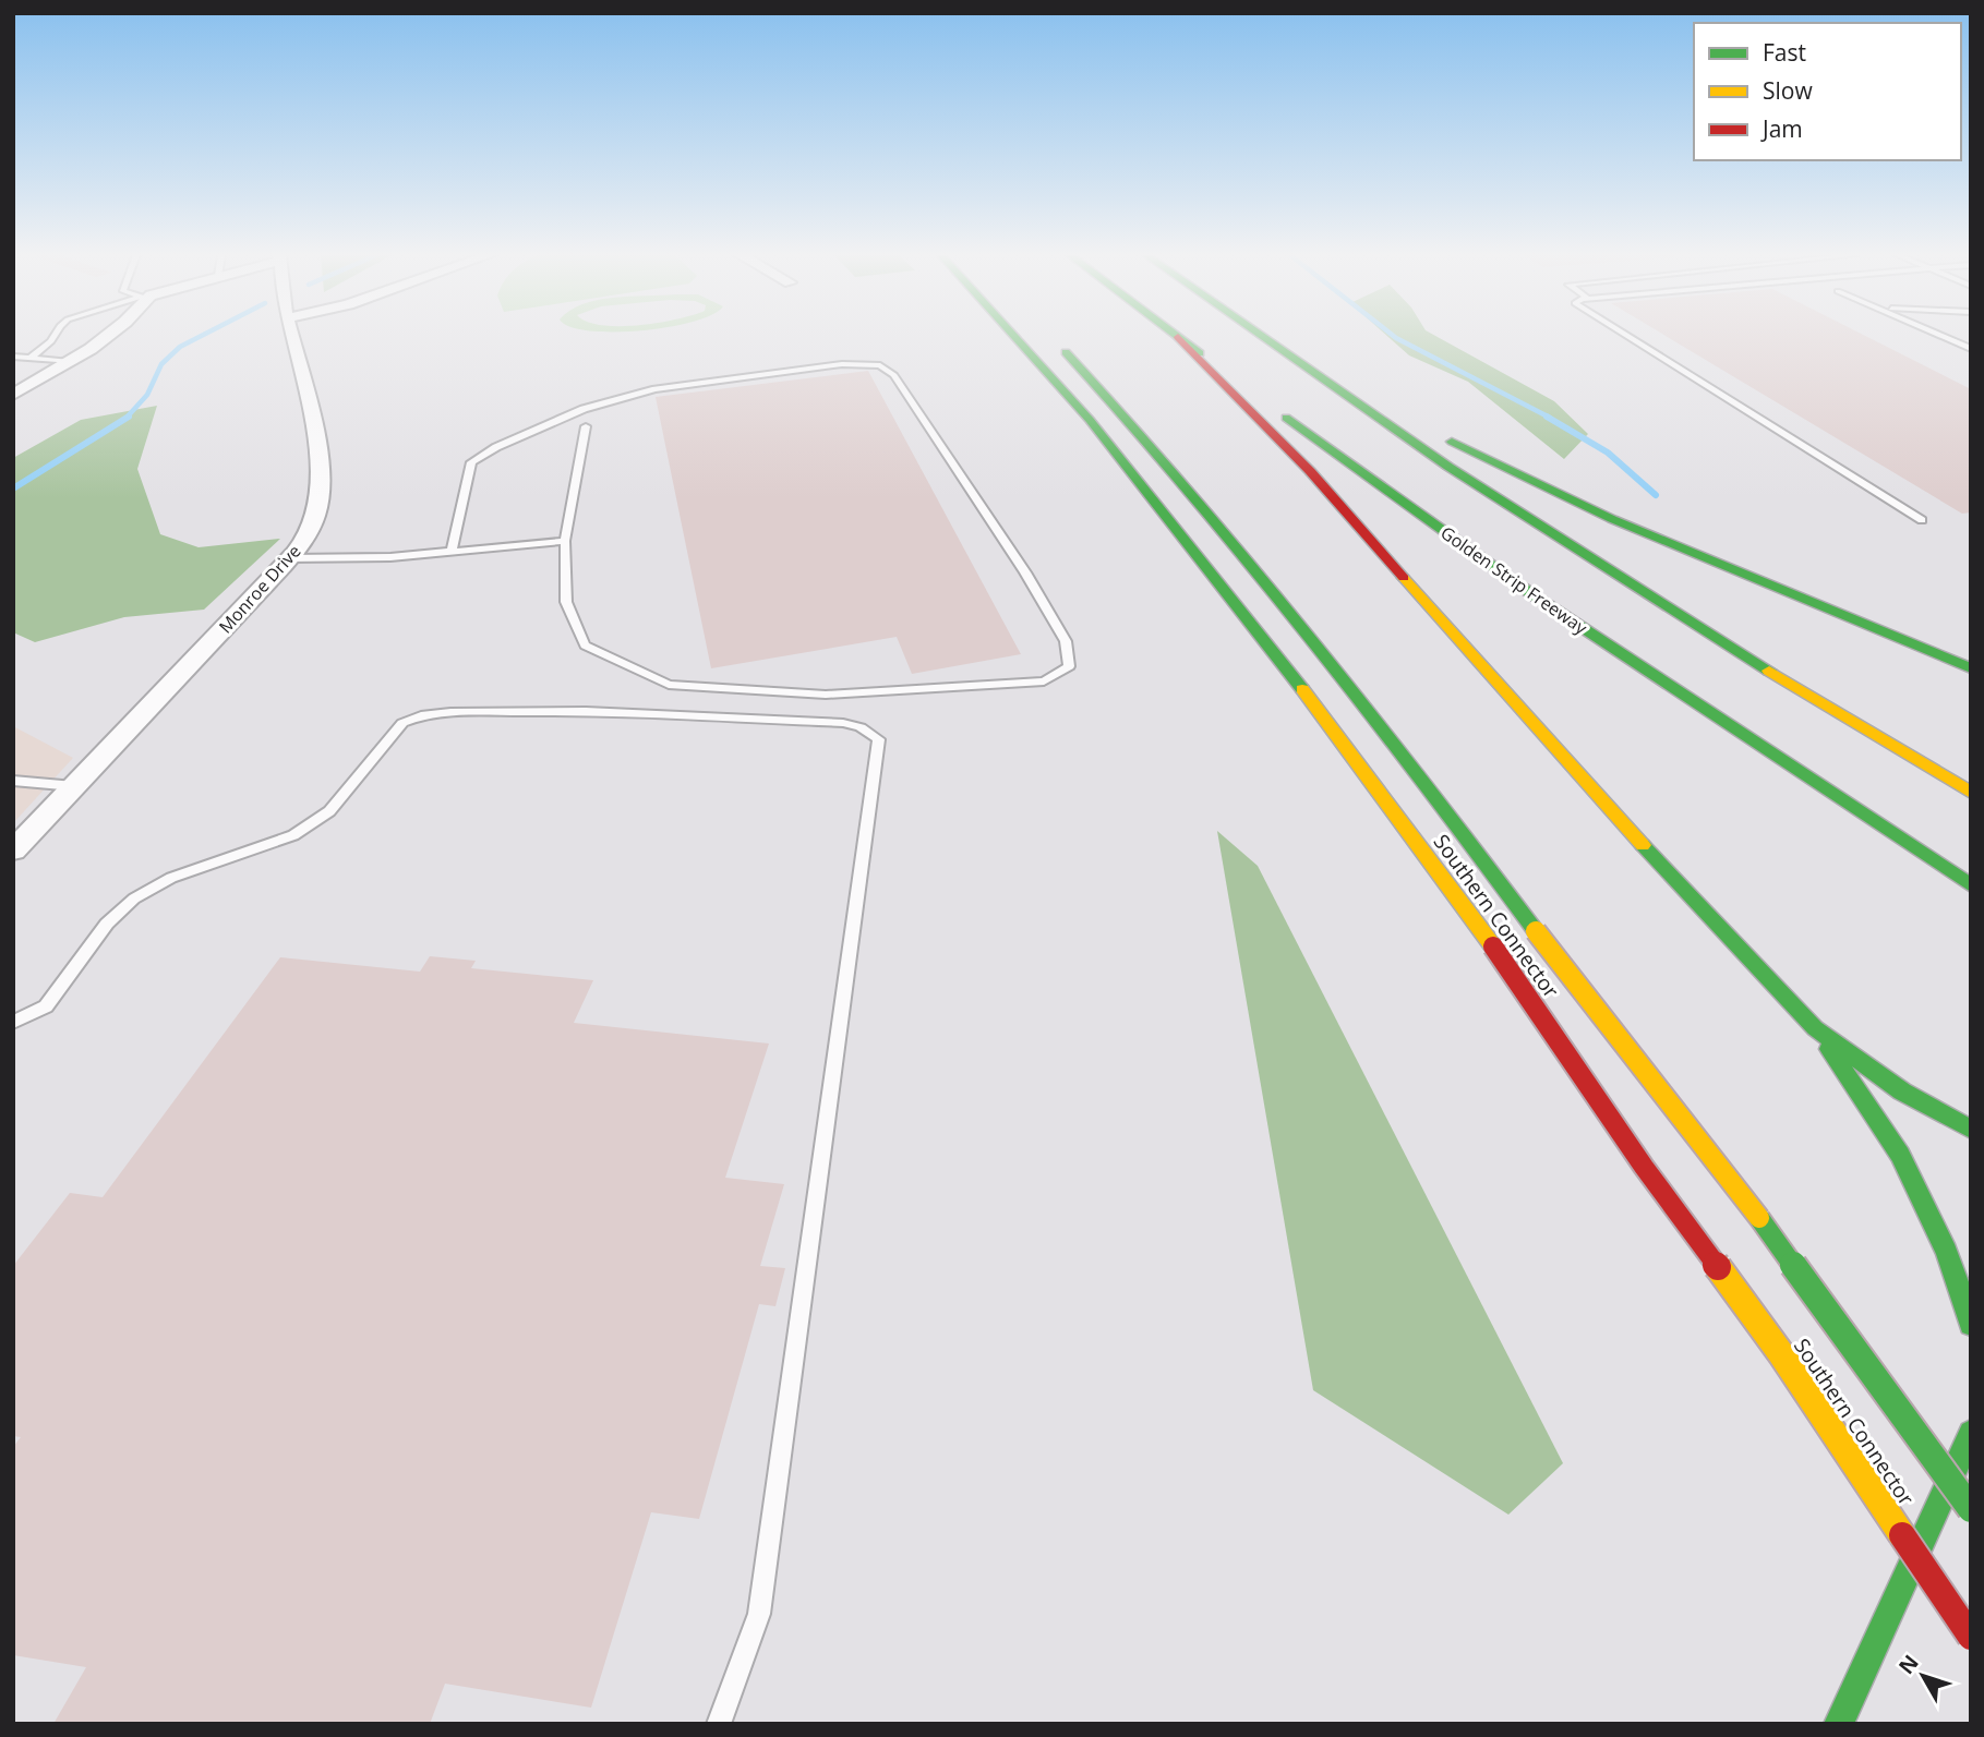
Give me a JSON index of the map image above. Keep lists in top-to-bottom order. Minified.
{"streets":{"main road":["Golden Strip Freeway","Southern Connector"],"street":["Monroe Drive"]},"legend":["Fast","Slow","Jam"],"north":"top left"}
